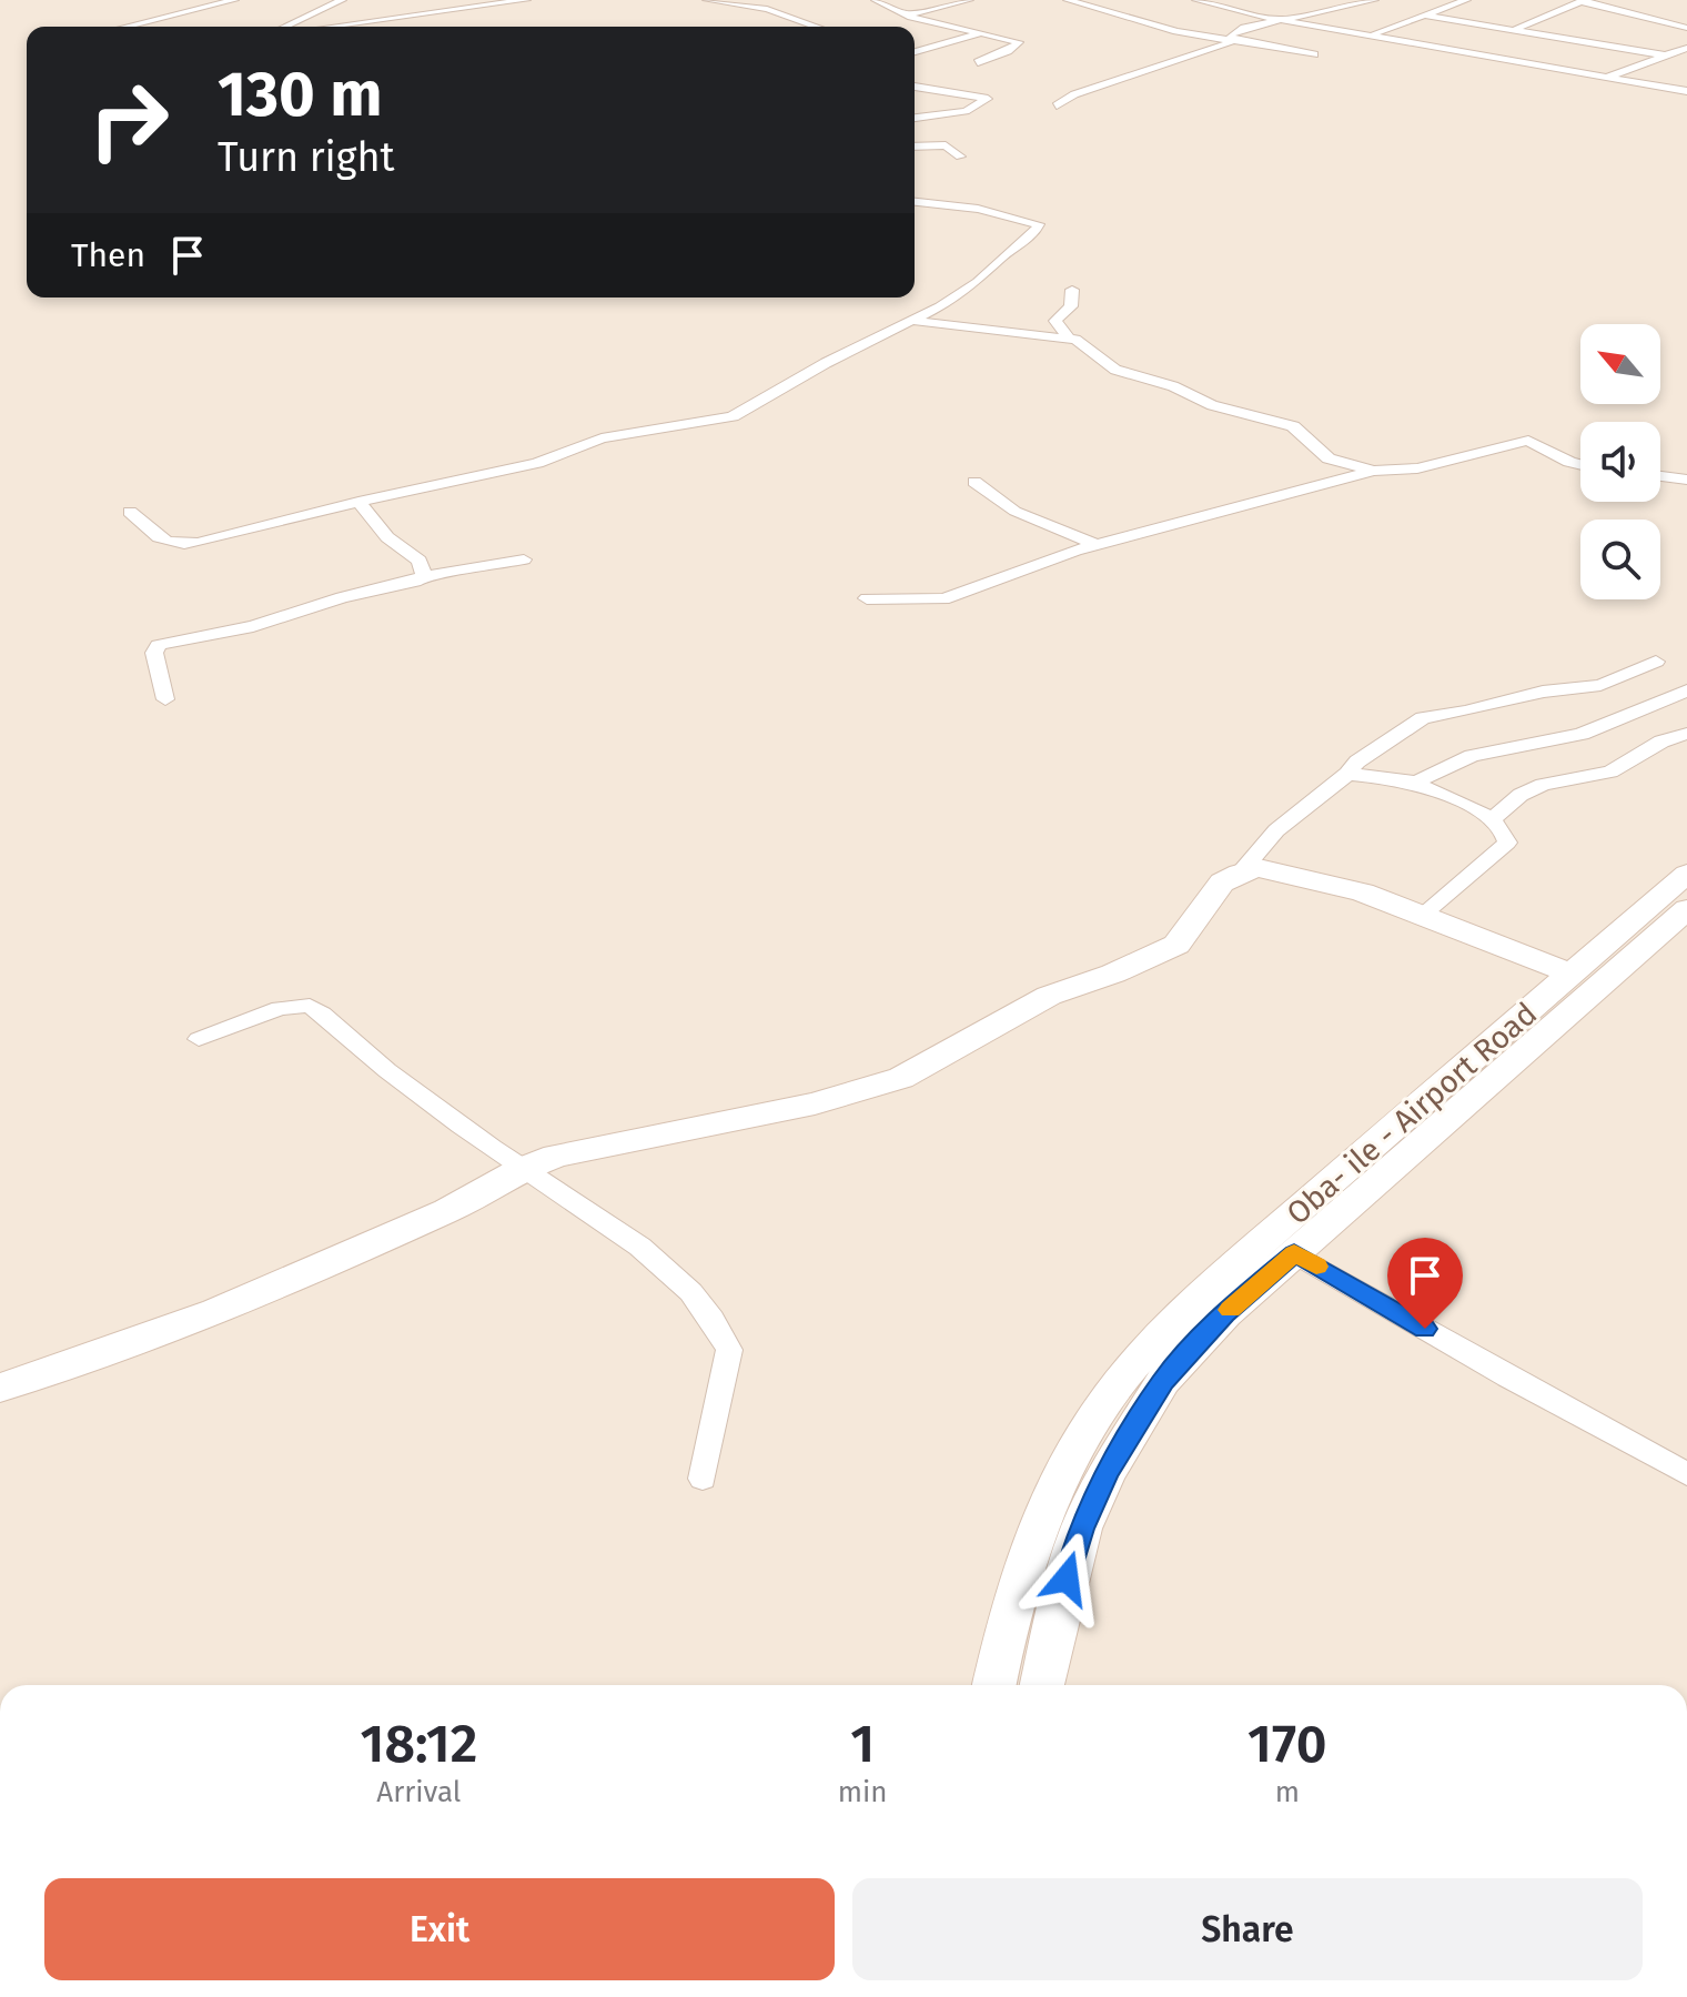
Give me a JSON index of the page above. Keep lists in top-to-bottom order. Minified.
{"streets":{"main road":["Oba- ile - Airport Road"]},"north":"top left","page":{"turn":["130 m","Turn right"],"then":"Then","eta":["18:12","Arrival","1","min","170","m"],"buttons":["Exit","Share"]}}
